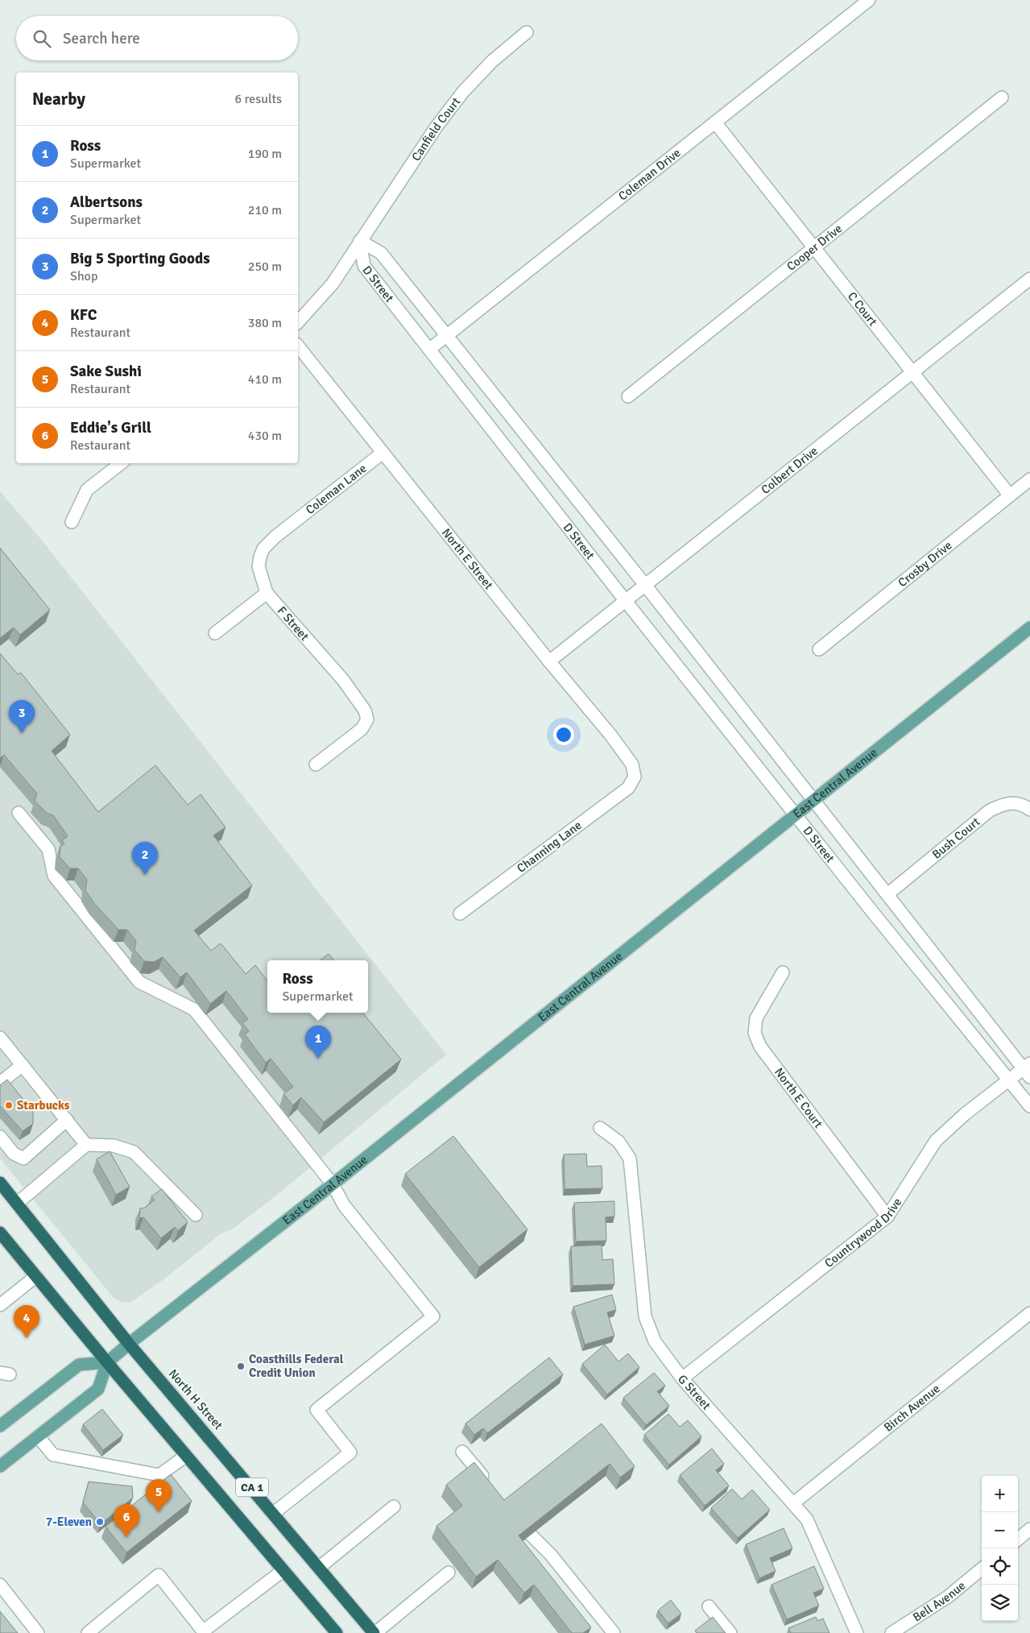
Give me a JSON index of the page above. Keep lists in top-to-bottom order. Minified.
{"streets":{"highway":["North H Street","CA 1"],"main road":["East Central Avenue"],"street":["Canfield Court","Coleman Drive","Cooper Drive","D Street","C Court","Colbert Drive","Coleman Lane","North E Street","Crosby Drive","F Street","Bush Court","Channing Lane","North E Court","Countrywood Drive","G Street","Birch Avenue","Bell Avenue"]},"crossings":[["Canfield Court","D Street"],["Coleman Drive","D Street"],["Coleman Drive","C Court"],["Cooper Drive","C Court"],["D Street","Colbert Drive"],["D Street","East Central Avenue"],["D Street","Bush Court"],["D Street","Countrywood Drive"],["C Court","Colbert Drive"],["C Court","Crosby Drive"],["Colbert Drive","North E Street"],["Coleman Lane","North E Street"],["Coleman Lane","F Street"],["North E Street","Channing Lane"],["East Central Avenue","North H Street"],["East Central Avenue","CA 1"],["North E Court","Countrywood Drive"],["Countrywood Drive","G Street"],["G Street","Birch Avenue"]],"places":["Starbucks","Coasthills Federal Credit Union","7-Eleven"],"page":{"search":"Search here","heading":["Nearby","6 results"],"list":[{"mark":"1","name":"Ross","note":"Supermarket","value":"190 m"},{"mark":"2","name":"Albertsons","note":"Supermarket","value":"210 m"},{"mark":"3","name":"Big 5 Sporting Goods","note":"Shop","value":"250 m"},{"mark":"4","name":"KFC","note":"Restaurant","value":"380 m"},{"mark":"5","name":"Sake Sushi","note":"Restaurant","value":"410 m"},{"mark":"6","name":"Eddie's Grill","note":"Restaurant","value":"430 m"}],"pins":["3","2","1","4","5","6"],"popup":["Ross","Supermarket"],"map_buttons":["+","−"]}}
